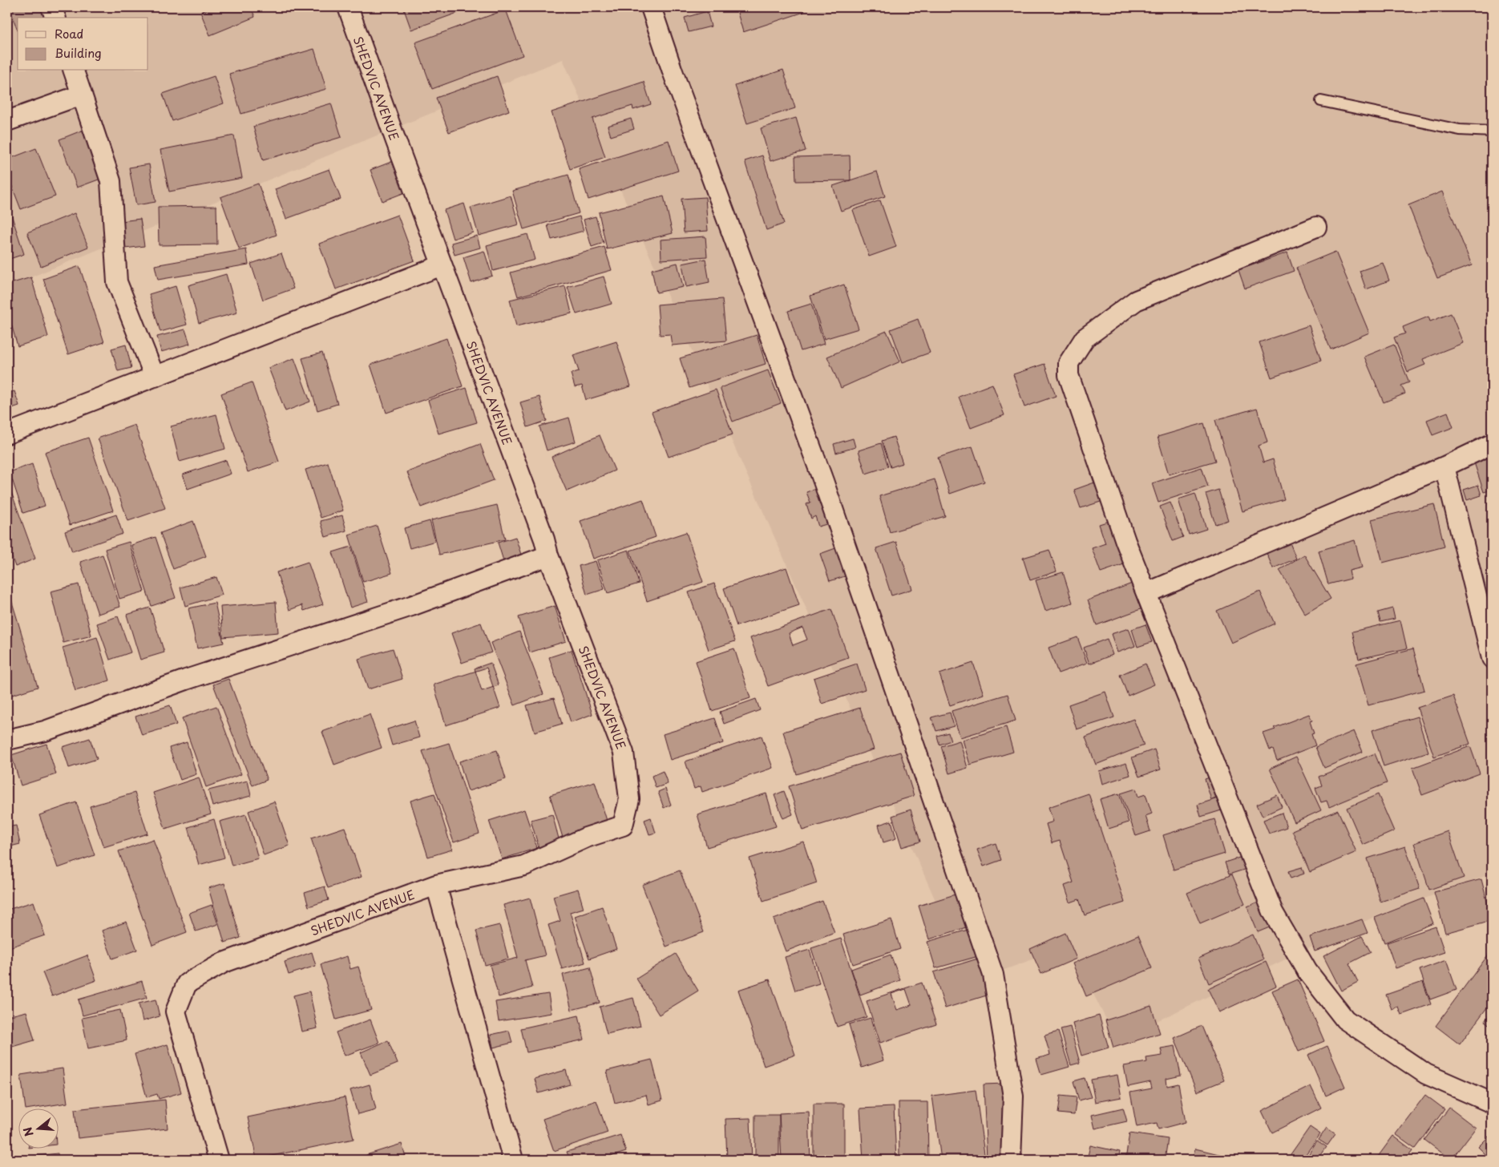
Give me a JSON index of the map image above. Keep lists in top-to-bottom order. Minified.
{"streets":{"street":["SHEDVIC AVENUE"]},"legend":["Road","Building"],"north":"left"}
